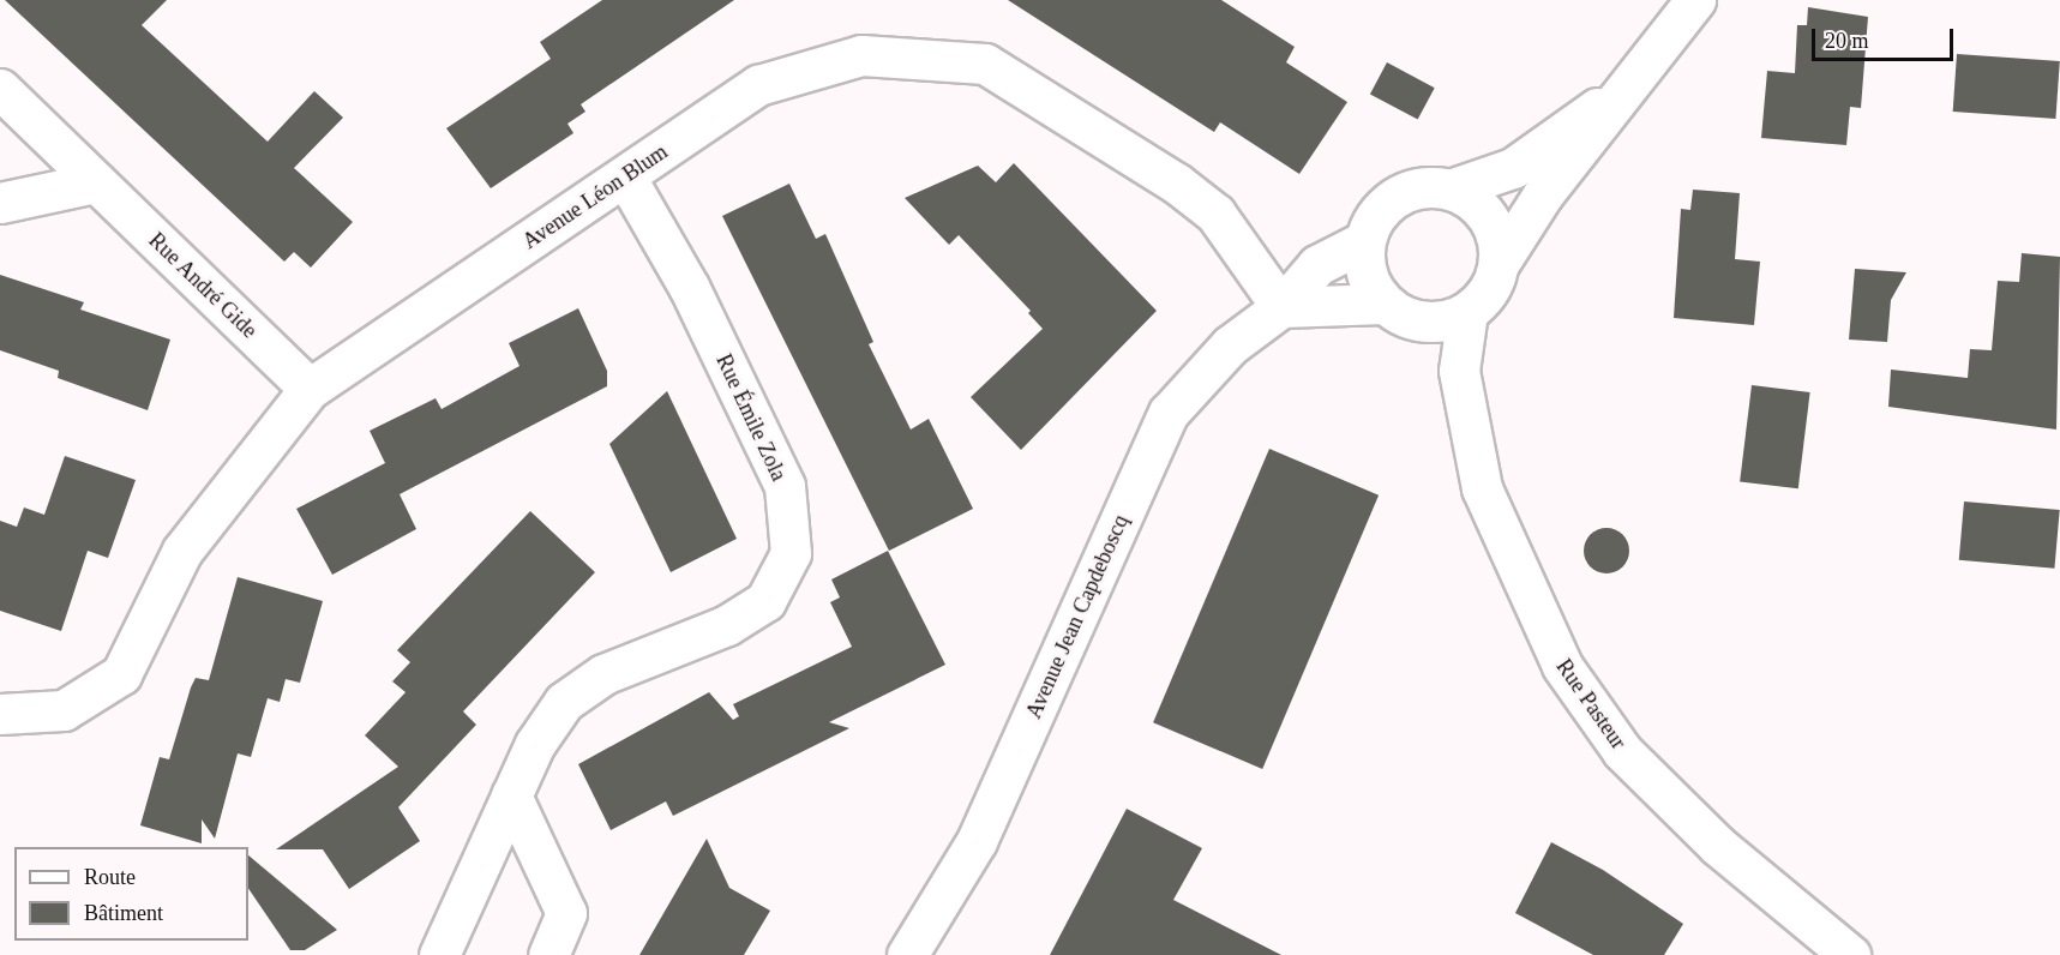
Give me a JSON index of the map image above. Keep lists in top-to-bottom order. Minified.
{"streets":{"street":["Avenue Léon Blum","Rue André Gide","Rue Émile Zola","Avenue Jean Capdeboscq","Rue Pasteur"]},"crossings":[["Avenue Léon Blum","Rue André Gide"],["Avenue Léon Blum","Rue Émile Zola"],["Avenue Léon Blum","Avenue Jean Capdeboscq"],["Avenue Jean Capdeboscq","Rue Pasteur"]],"legend":["Route","Bâtiment"],"scale_bar":"20 m"}
